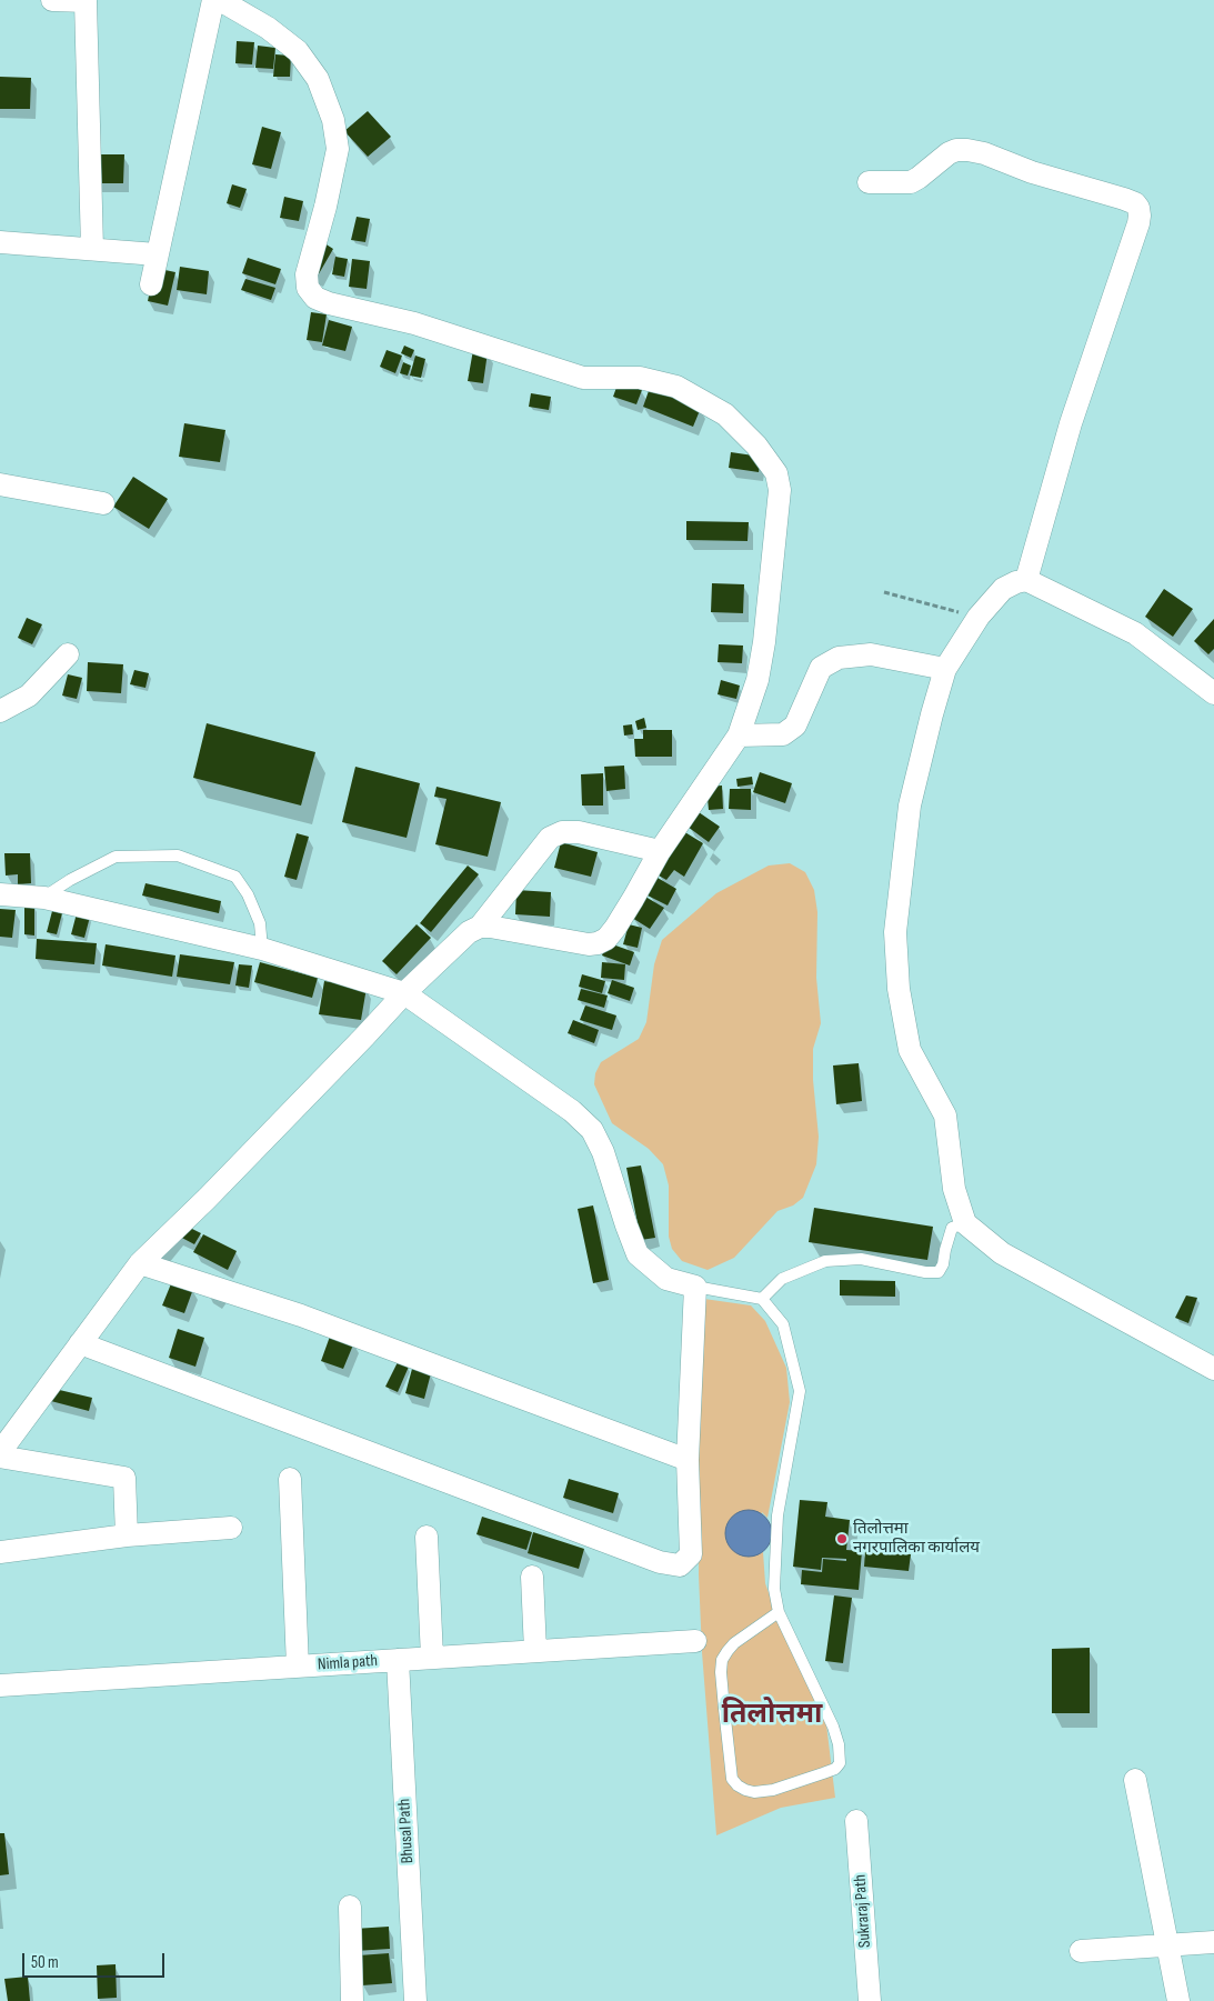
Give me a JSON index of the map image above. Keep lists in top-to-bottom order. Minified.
{"streets":{"street":["Nimla path","Bhusal Path","Sukraraj Path"]},"crossings":[["Nimla path","Bhusal Path"]],"districts":["तिलोत्तमा"],"places":["तिलोत्तमा नगरपालिका कार्यालय"],"scale_bar":"50 m"}
